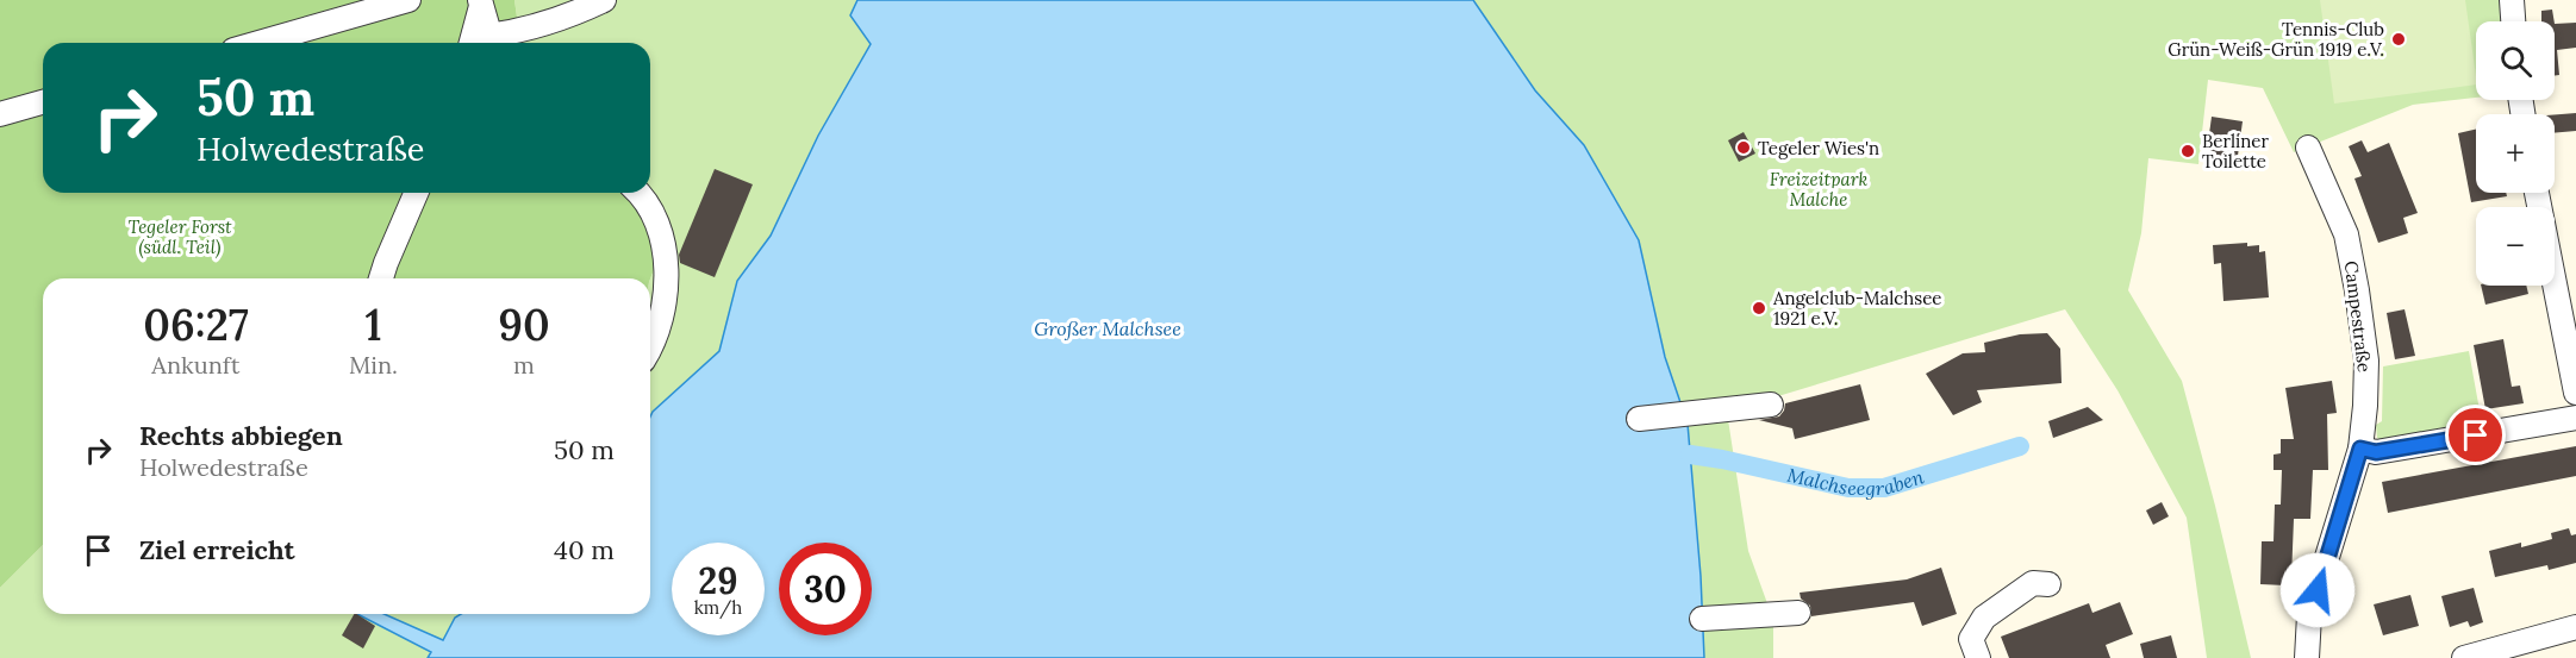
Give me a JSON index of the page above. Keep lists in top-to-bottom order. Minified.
{"streets":{"street":["Campestraße"]},"water":["Großer Malchsee","Malchseegraben"],"parks":["Freizeitpark Malche","Tegeler Forst (südl. Teil)"],"places":["Tennis-Club Grün-Weiß-Grün 1919 e.V.","Tegeler Wies'n","Berliner Toilette","Angelclub-Malchsee 1921 e.V."],"page":{"map_buttons":["+","−"],"turn":["50 m","Holwedestraße"],"eta":["06:27","Ankunft","1","Min.","90","m"],"list":[{"name":"Rechts abbiegen","note":"Holwedestraße","value":"50 m"},{"name":"Ziel erreicht","value":"40 m"}],"speed":"29 km/h","limit":"30"}}
